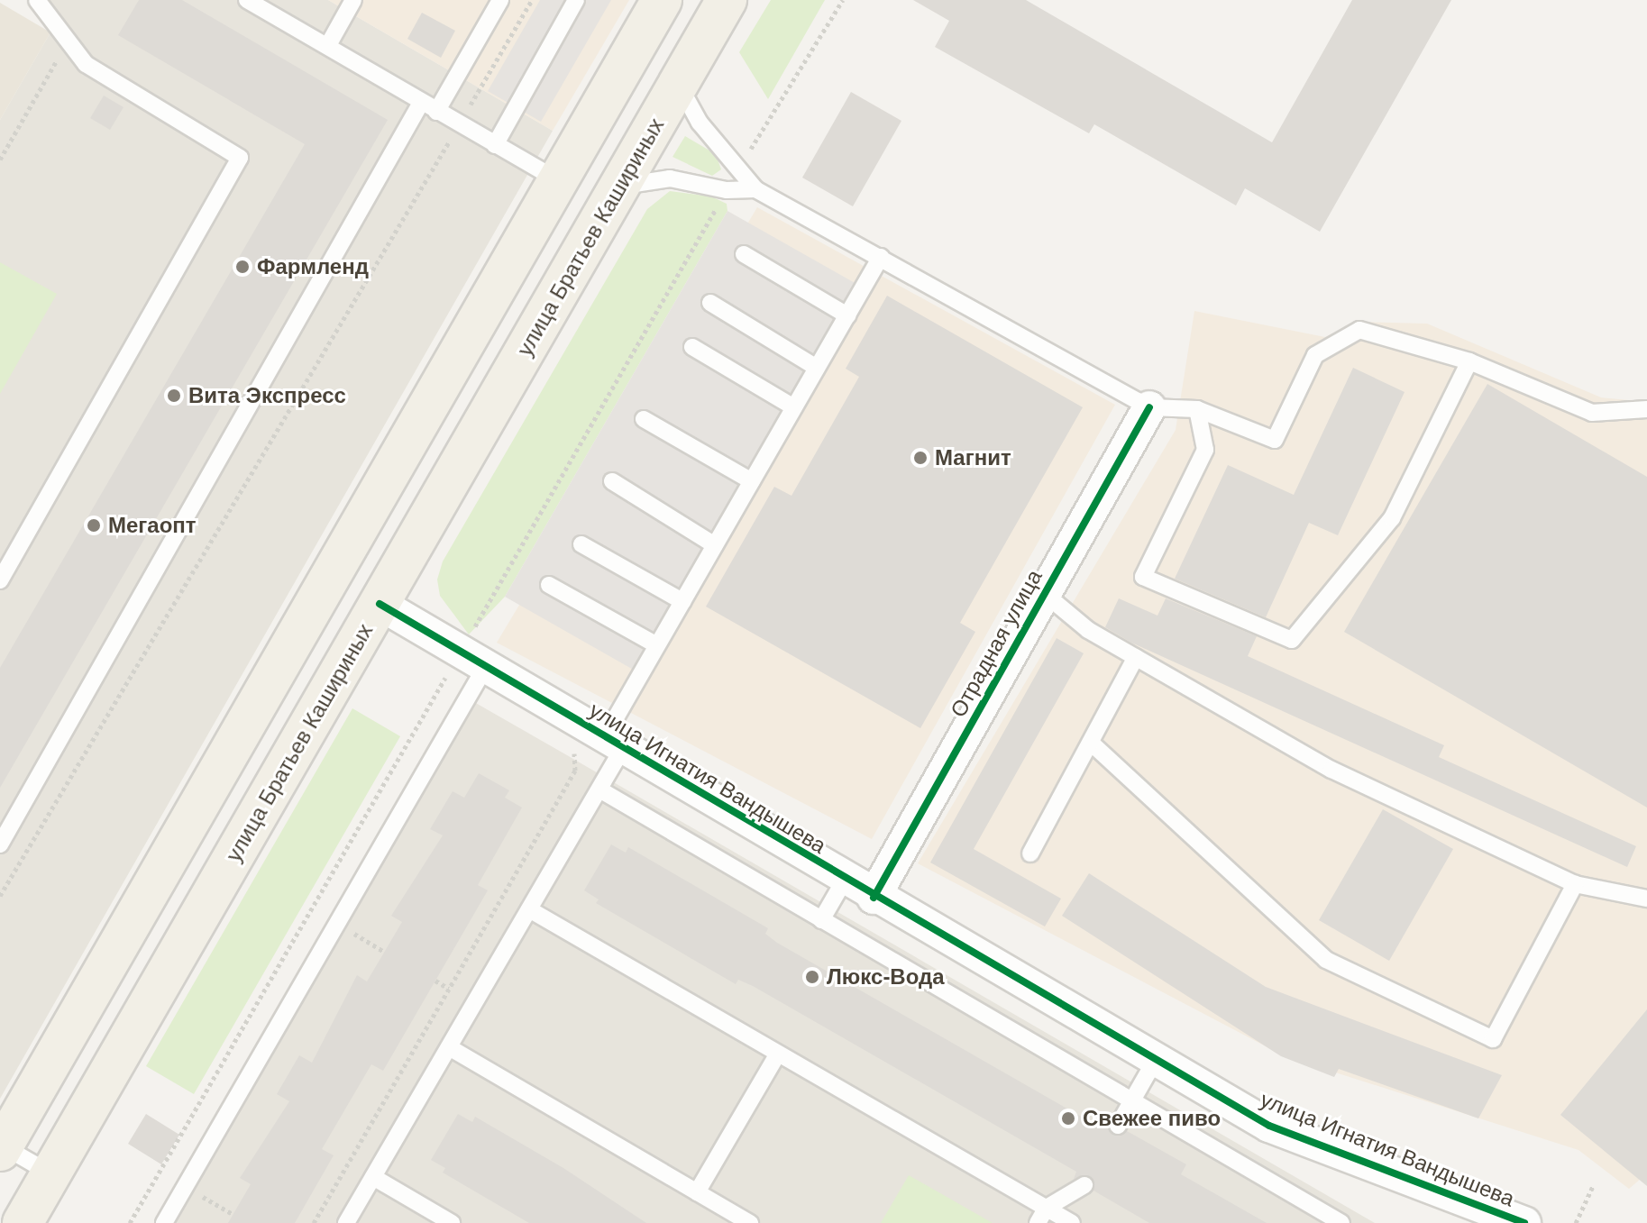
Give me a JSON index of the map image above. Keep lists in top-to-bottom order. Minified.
{"streets":{"main road":["улица Братьев Кашириных"],"street":["Отрадная улица","улица Игнатия Вандышева"]},"crossings":[["улица Братьев Кашириных","улица Игнатия Вандышева"],["Отрадная улица","улица Игнатия Вандышева"]],"places":["Фармленд","Вита Экспресс","Магнит","Мегаопт","Люкс-Вода","Свежее пиво"]}
